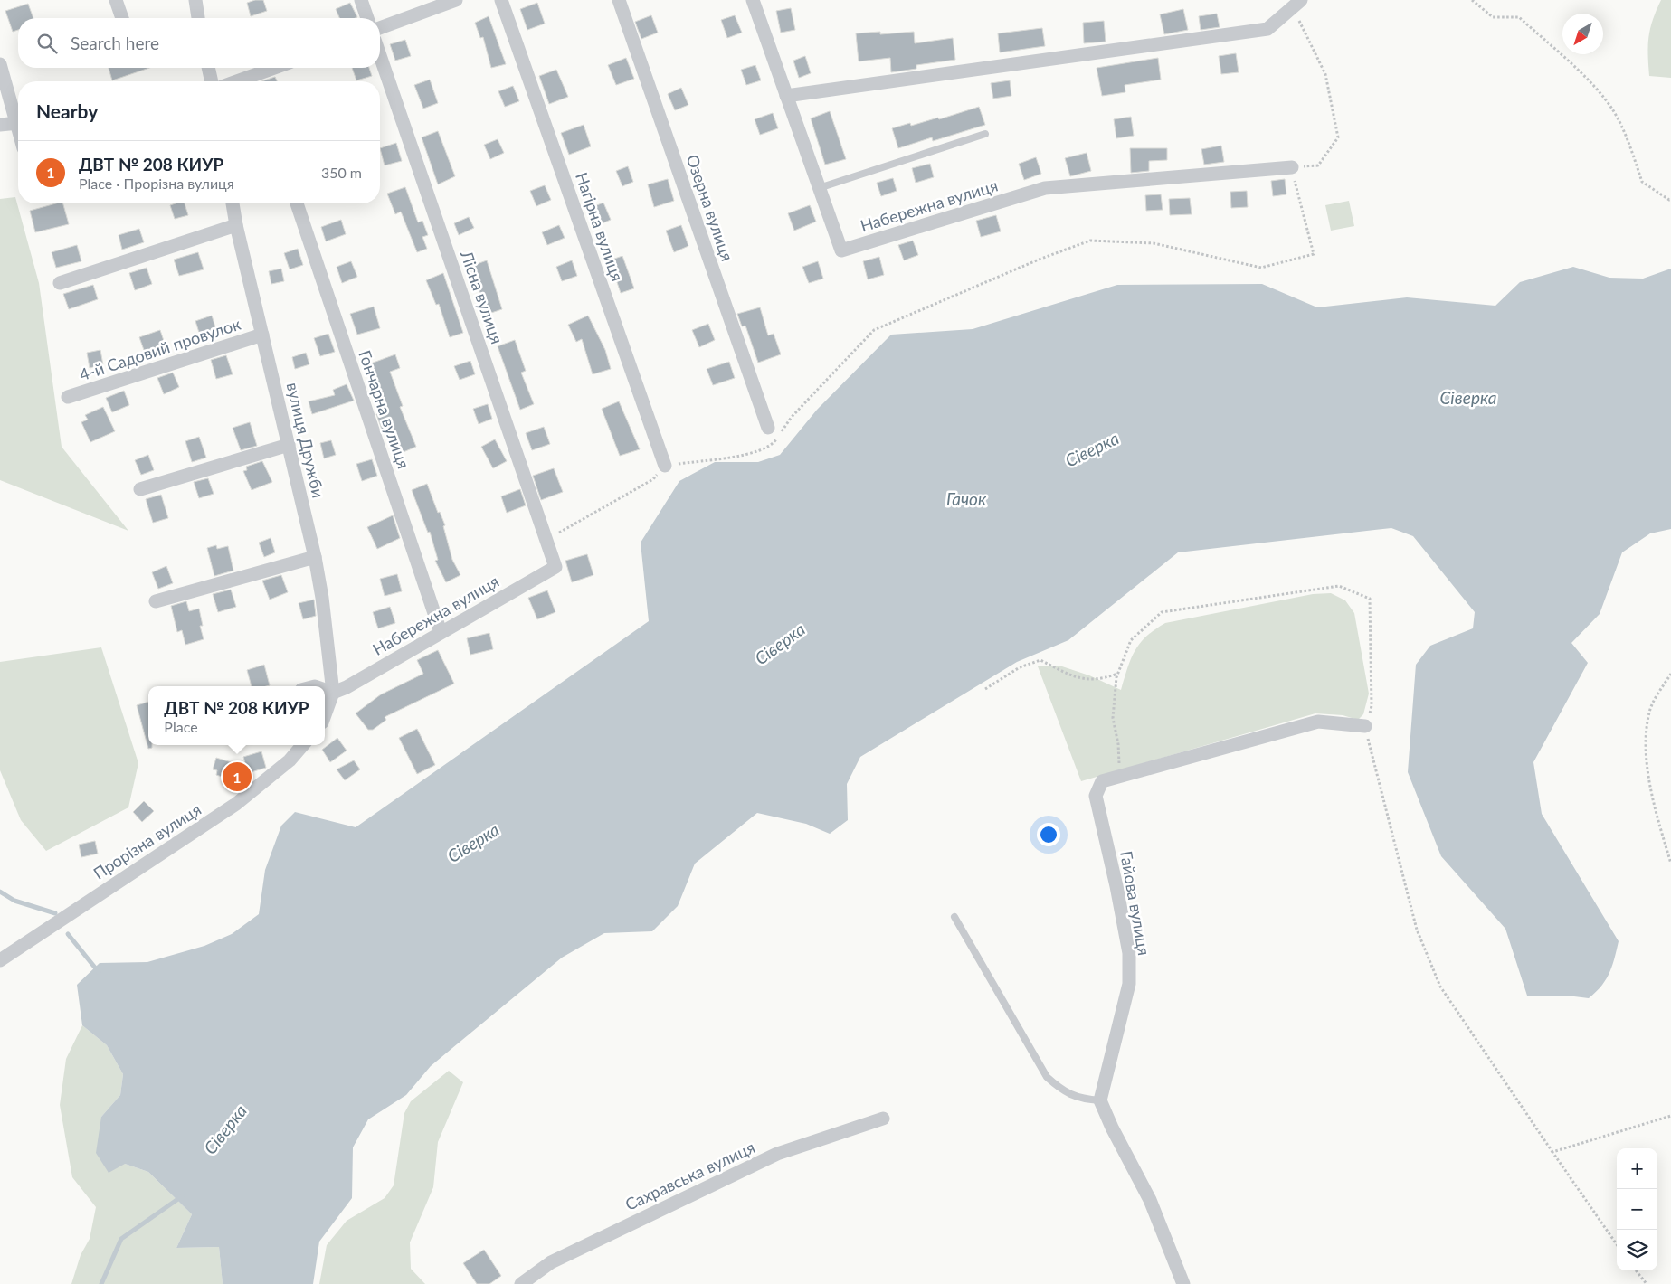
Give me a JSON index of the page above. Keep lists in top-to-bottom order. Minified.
{"streets":{"street":["Набережна вулиця","Озерна вулиця","Нагірна вулиця","Лісна вулиця","4-й Садовий провулок","Гончарна вулиця","вулиця Дружби","Прорізна вулиця","Гайова вулиця","Сахравська вулиця"]},"crossings":[["Набережна вулиця","Лісна вулиця"],["Набережна вулиця","Гончарна вулиця"],["Набережна вулиця","вулиця Дружби"],["4-й Садовий провулок","вулиця Дружби"]],"water":["Сіверка","Гачок"],"north":"bottom left","page":{"search":"Search here","heading":"Nearby","list":[{"mark":"1","name":"ДВТ № 208 КИУР","note":"Place · Прорізна вулиця","value":"350 m"}],"popup":["ДВТ № 208 КИУР","Place"],"pins":"1","map_buttons":["+","−"]}}
